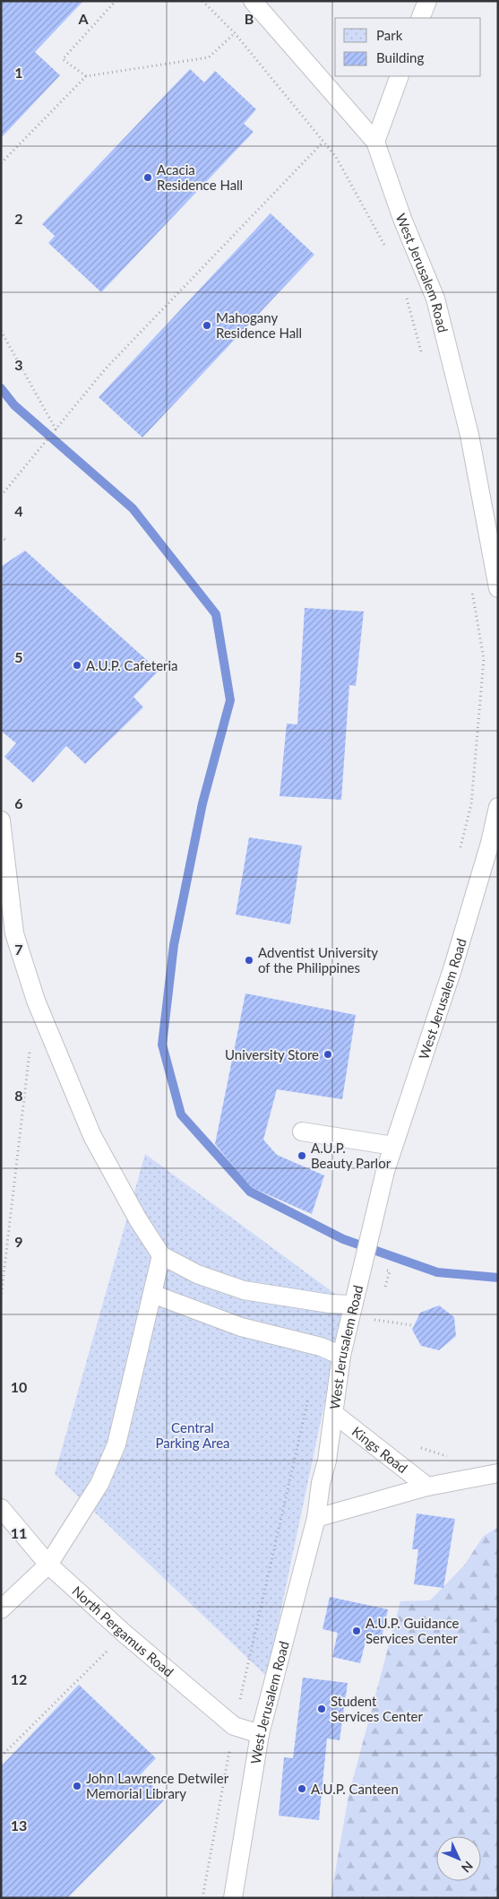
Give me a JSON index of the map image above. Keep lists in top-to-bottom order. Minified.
{"streets":{"lane":["West Jerusalem Road","Kings Road","North Pergamus Road"]},"crossings":[["West Jerusalem Road","Kings Road"],["West Jerusalem Road","North Pergamus Road"]],"parks":["Central Parking Area"],"places":["Acacia Residence Hall","Mahogany Residence Hall","A.U.P. Cafeteria","Adventist University of the Philippines","University Store","A.U.P. Beauty Parlor","A.U.P. Guidance Services Center","Student Services Center","John Lawrence Detwiler Memorial Library","A.U.P. Canteen"],"legend":["Park","Building"],"north":"bottom right","grid":{"columns":["A","B"],"rows":["1","2","3","4","5","6","7","8","9","10","11","12","13"]}}
